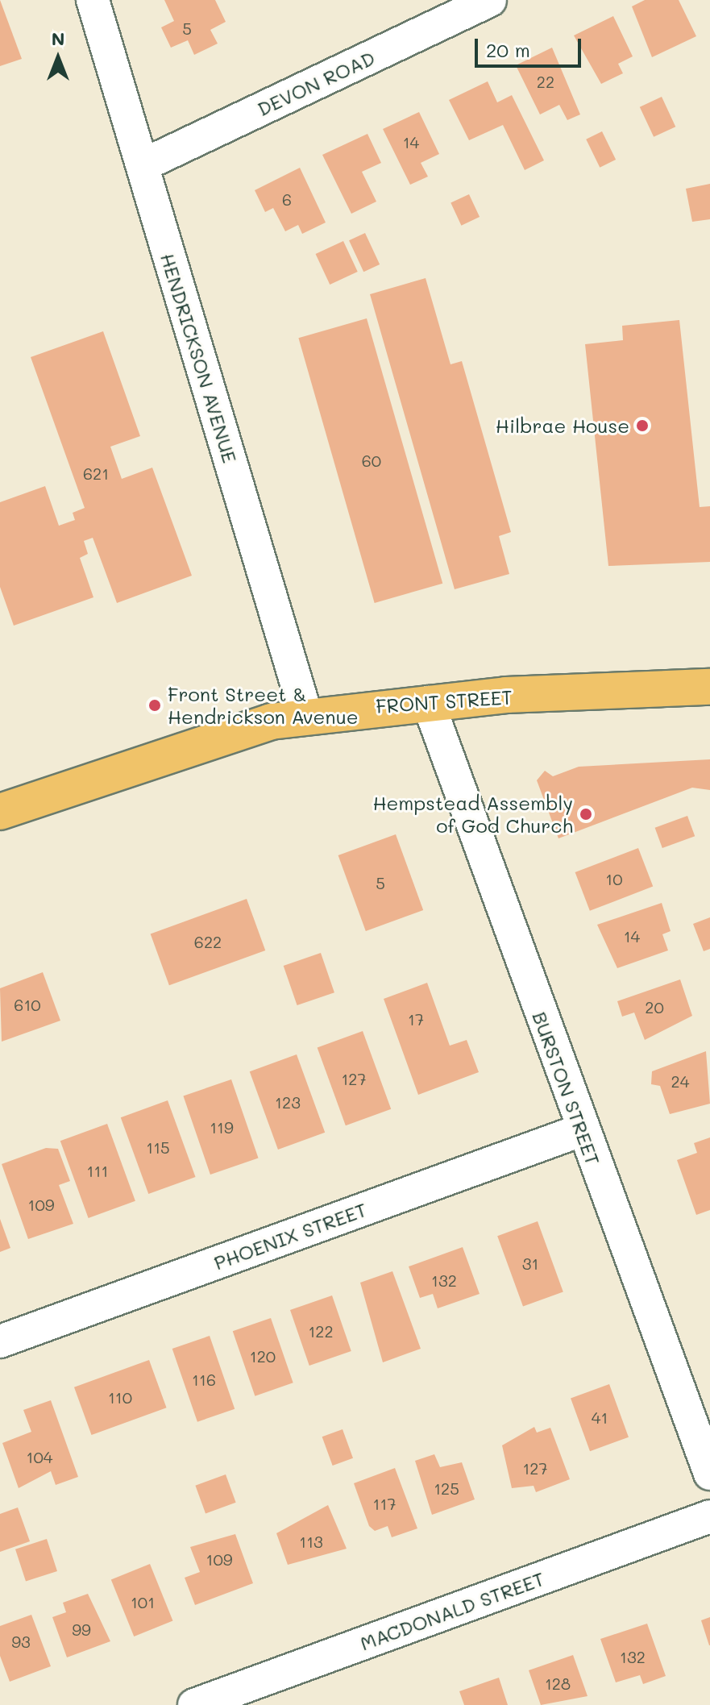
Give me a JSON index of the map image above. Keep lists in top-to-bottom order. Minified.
{"streets":{"main road":["FRONT STREET"],"street":["DEVON ROAD","HENDRICKSON AVENUE","BURSTON STREET","PHOENIX STREET","MACDONALD STREET"]},"crossings":[["DEVON ROAD","HENDRICKSON AVENUE"],["HENDRICKSON AVENUE","FRONT STREET"],["FRONT STREET","BURSTON STREET"],["BURSTON STREET","PHOENIX STREET"]],"places":["Hilbrae House","Front Street & Hendrickson Avenue","Hempstead Assembly of God Church"],"house_numbers":["5","22","14","6","60","621","10","5","14","622","610","20","17","127","24","123","119","115","111","109","31","132","122","120","116","110","41","104","127","125","117","113","109","101","99","93","132","128"],"scale_bar":"20 m","north":"top"}
